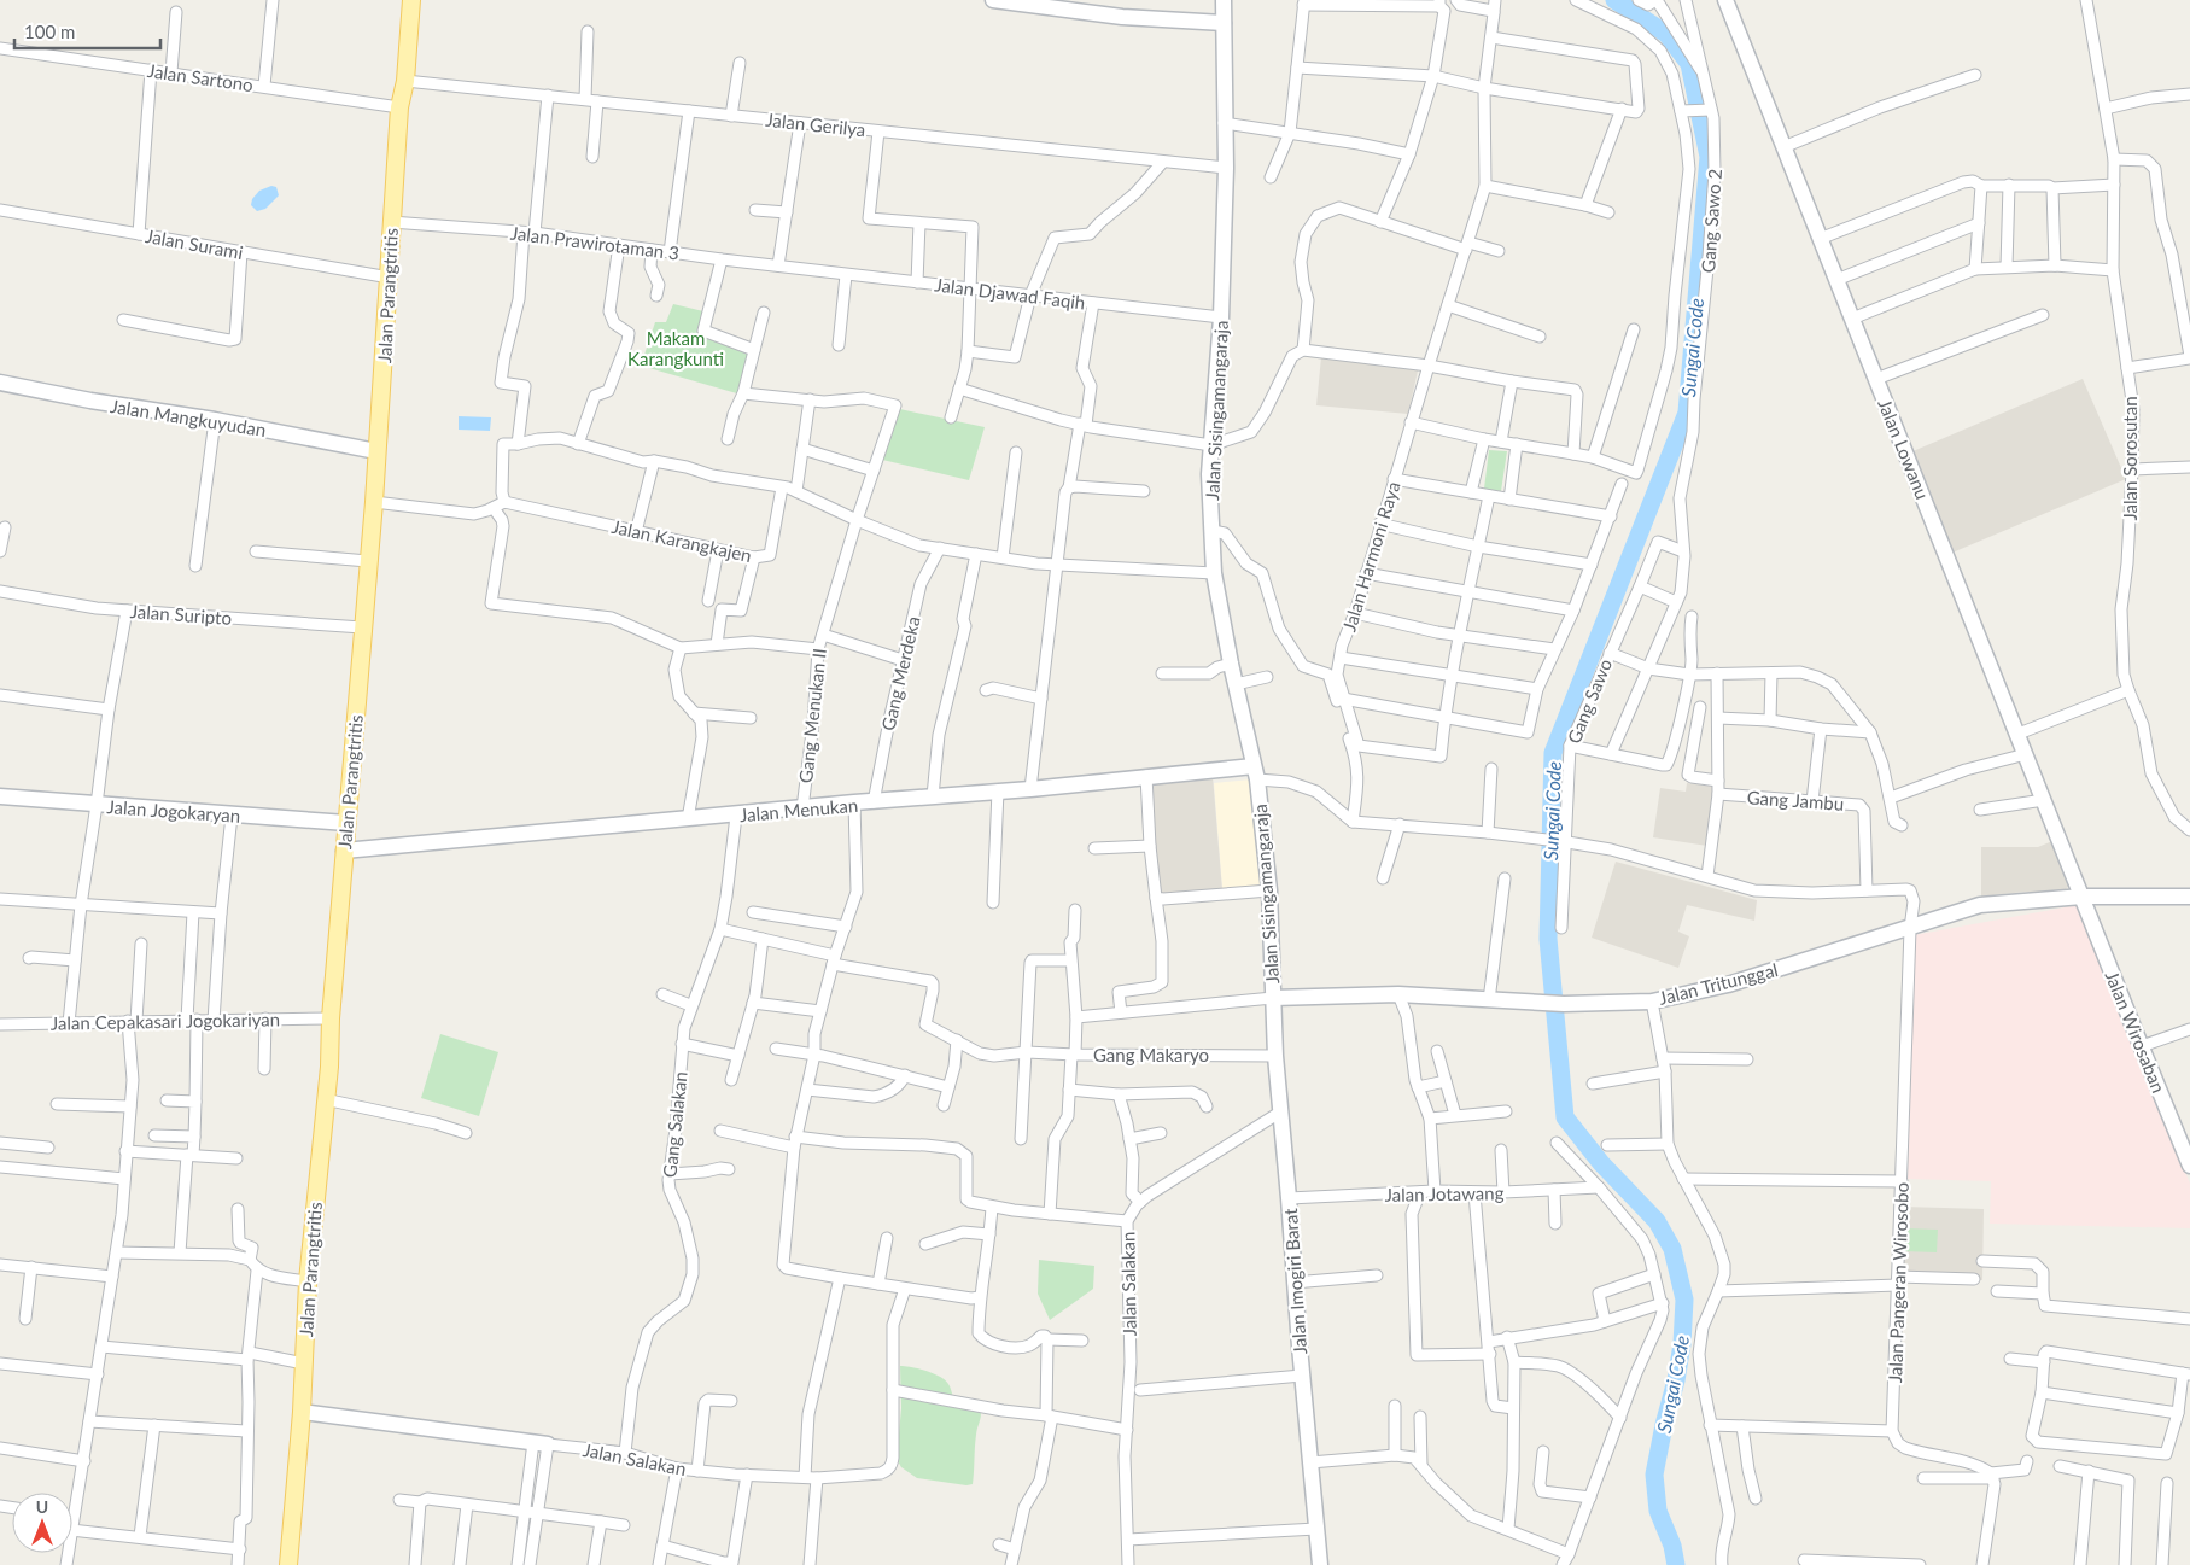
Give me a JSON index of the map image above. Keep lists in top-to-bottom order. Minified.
{"streets":{"main road":["Jalan Parangtritis","Jalan Sisingamangaraja","Jalan Mangkuyudan","Jalan Lowanu","Jalan Menukan","Jalan Jogokaryan","Jalan Tritunggal","Jalan Wirosaban","Jalan Imogiri Barat","Jalan Salakan"],"street":["Jalan Sartono","Jalan Gerilya","Gang Sawo 2","Jalan Prawirotaman 3","Jalan Surami","Jalan Djawad Faqih","Jalan Sorosutan","Jalan Karangkajen","Jalan Harmoni Raya","Jalan Suripto","Gang Merdeka","Gang Sawo","Gang Menukan II","Gang Jambu","Jalan Cepakasari Jogokariyan","Gang Makaryo","Gang Salakan","Jalan Jotawang","Jalan Pangeran Wirosobo"]},"crossings":[["Jalan Sartono","Jalan Parangtritis"],["Jalan Gerilya","Jalan Parangtritis"],["Jalan Gerilya","Jalan Sisingamangaraja"],["Gang Sawo 2","Gang Sawo"],["Jalan Prawirotaman 3","Jalan Djawad Faqih"],["Jalan Prawirotaman 3","Jalan Parangtritis"],["Jalan Surami","Jalan Parangtritis"],["Jalan Djawad Faqih","Jalan Sisingamangaraja"],["Jalan Parangtritis","Jalan Mangkuyudan"],["Jalan Parangtritis","Jalan Suripto"],["Jalan Parangtritis","Jalan Menukan"],["Jalan Parangtritis","Jalan Jogokaryan"],["Jalan Parangtritis","Jalan Cepakasari Jogokariyan"],["Jalan Parangtritis","Jalan Salakan"],["Jalan Sisingamangaraja","Jalan Menukan"],["Jalan Sisingamangaraja","Jalan Tritunggal"],["Jalan Sisingamangaraja","Jalan Imogiri Barat"],["Jalan Lowanu","Jalan Tritunggal"],["Jalan Lowanu","Jalan Wirosaban"],["Gang Merdeka","Jalan Menukan"],["Gang Menukan II","Jalan Menukan"],["Gang Jambu","Jalan Pangeran Wirosobo"],["Jalan Menukan","Gang Salakan"],["Jalan Tritunggal","Jalan Wirosaban"],["Jalan Tritunggal","Jalan Imogiri Barat"],["Jalan Tritunggal","Jalan Pangeran Wirosobo"],["Gang Makaryo","Jalan Imogiri Barat"],["Gang Salakan","Jalan Salakan"],["Jalan Jotawang","Jalan Imogiri Barat"],["Jalan Imogiri Barat","Jalan Salakan"]],"water":["Sungai Code"],"parks":["Makam Karangkunti"],"scale_bar":"100 m","north":"top"}
